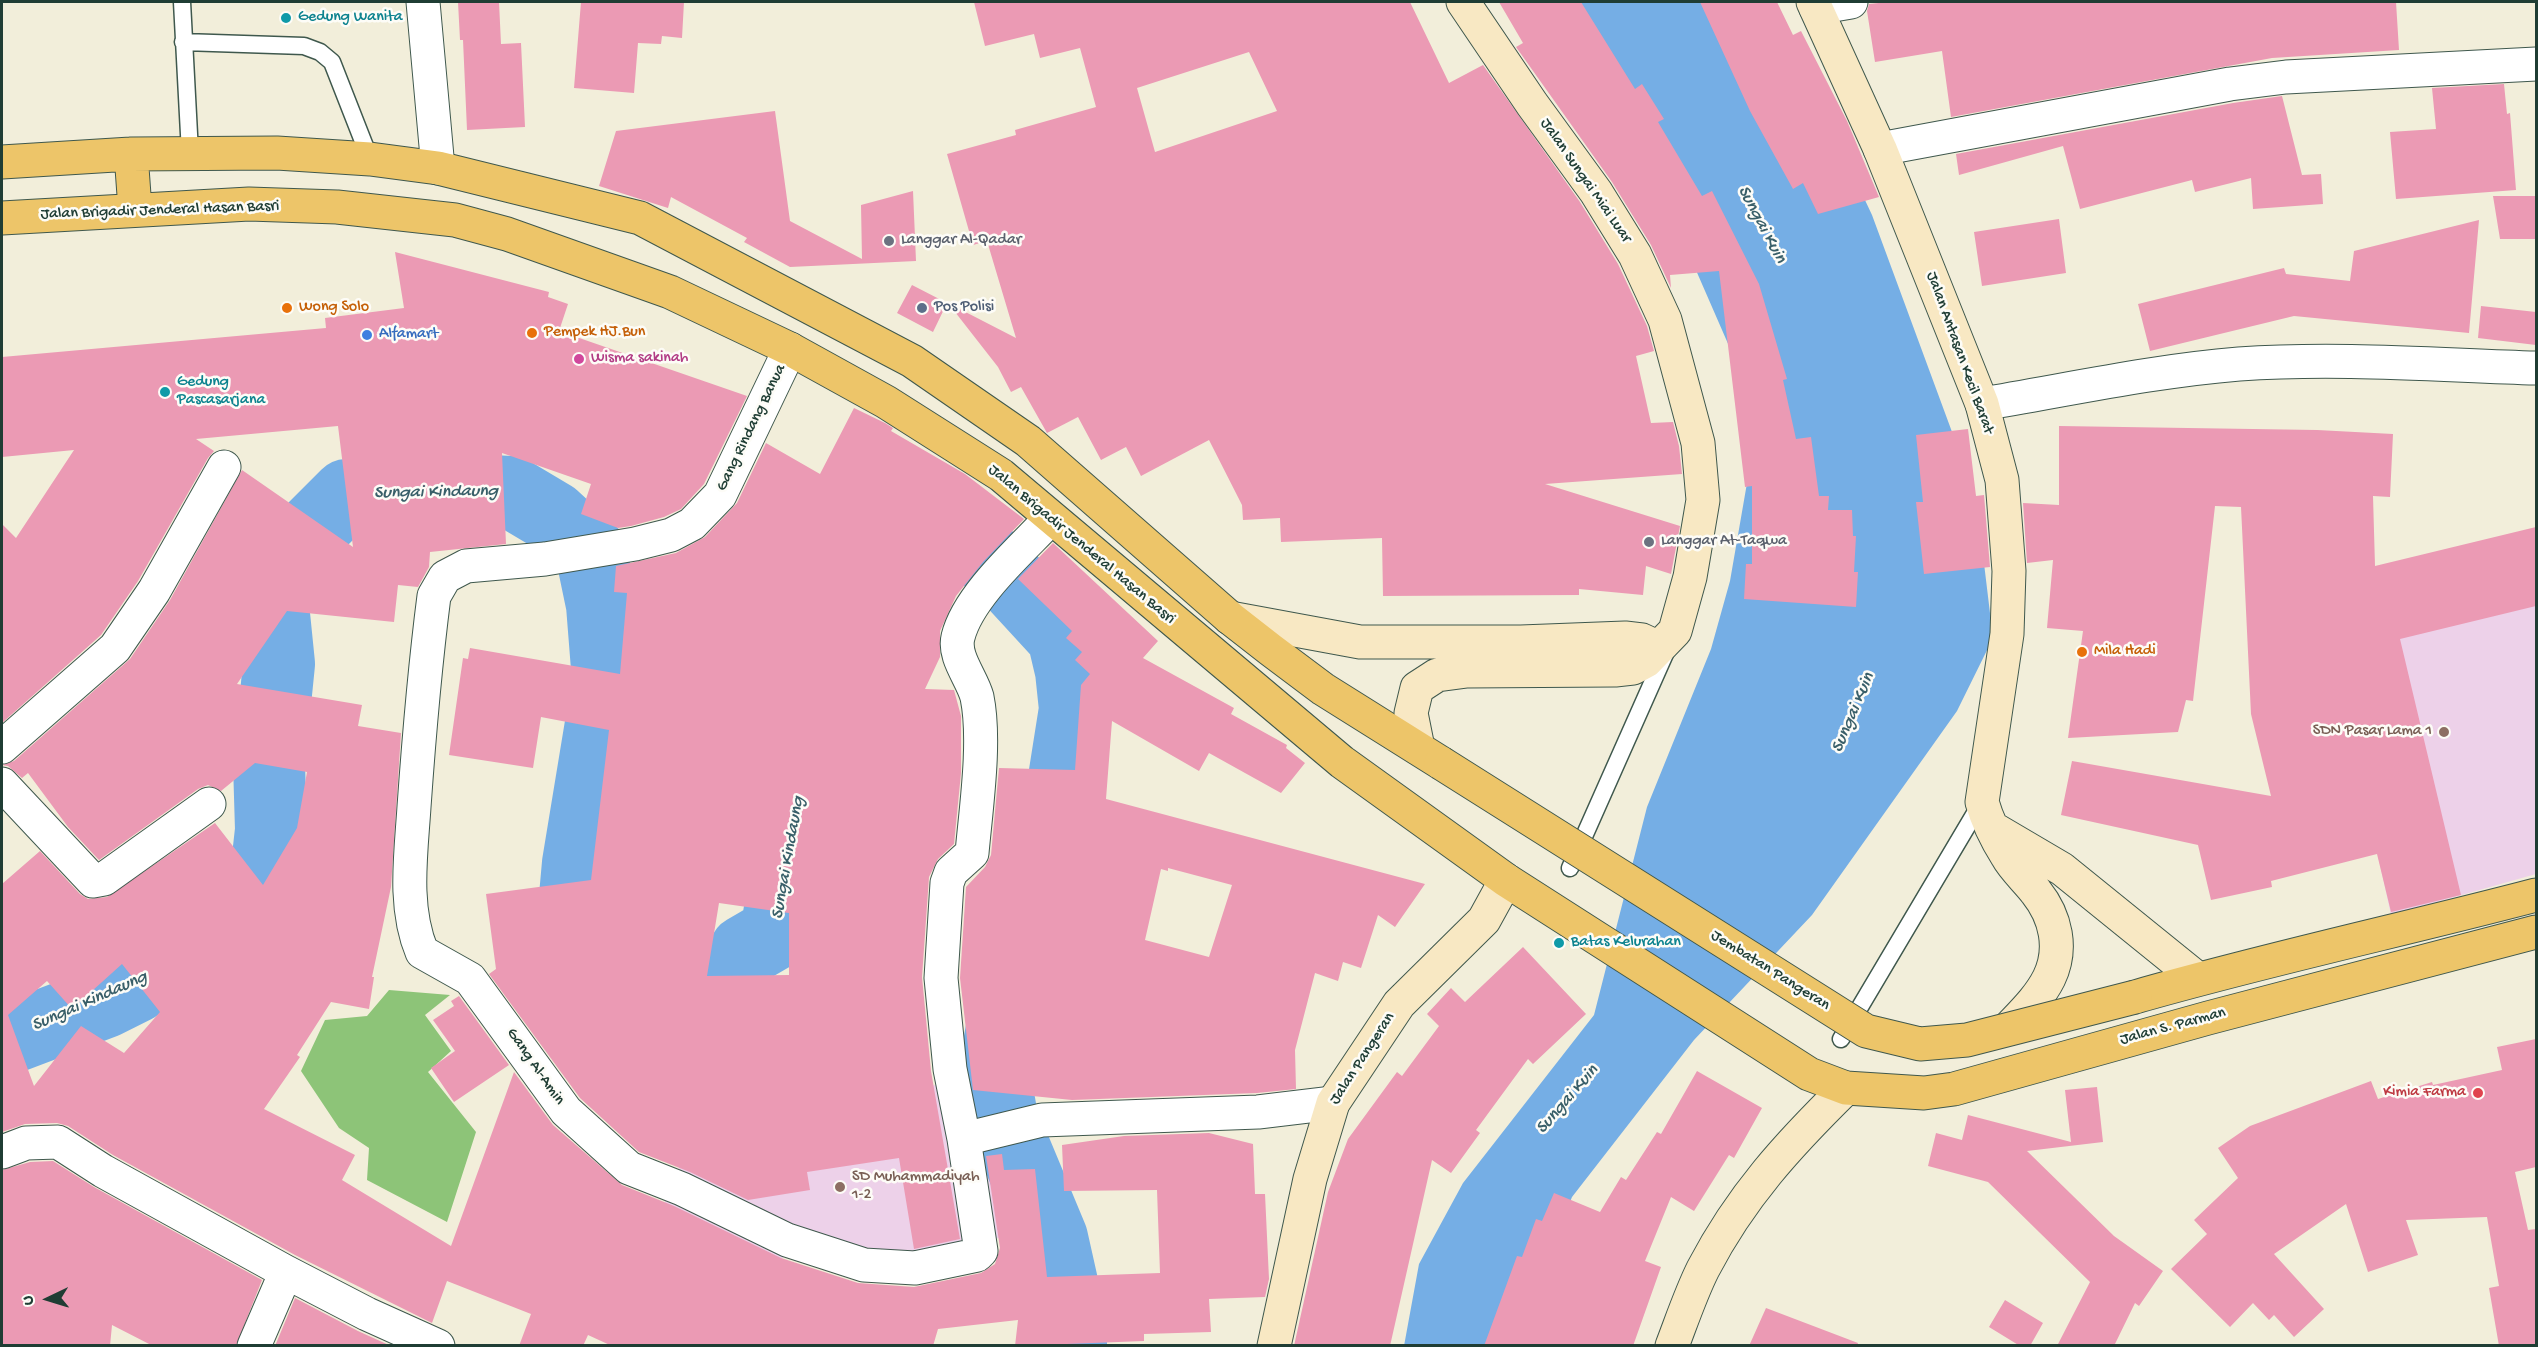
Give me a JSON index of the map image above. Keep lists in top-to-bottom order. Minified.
{"streets":{"highway":["Jalan Brigadir Jenderal Hasan Basri","Jembatan Pangeran","Jalan S. Parman"],"street":["Jalan Sungai Miai Luar","Jalan Antasan Kecil Barat","Gang Rindang Banua","Jalan Pangeran","Gang Al-Amin"]},"crossings":[["Jalan Brigadir Jenderal Hasan Basri","Gang Rindang Banua"],["Jalan Brigadir Jenderal Hasan Basri","Jalan S. Parman"],["Jalan Brigadir Jenderal Hasan Basri","Jalan Pangeran"],["Gang Rindang Banua","Gang Al-Amin"]],"water":["Sungai Kuin","Sungai Kindaung"],"places":["Gedung Wanita","Langgar Al-Qadar","Wong Solo","Pos Polisi","Pempek HJ.Bun","Alfamart","Wisma sakinah","Gedung Pascasarjana","Langgar At-Taqwa","Mila Hadi","SDN Pasar Lama 1","Batas Kelurahan","Kimia Farma","SD Muhammadiyah 1-2"],"north":"left"}
